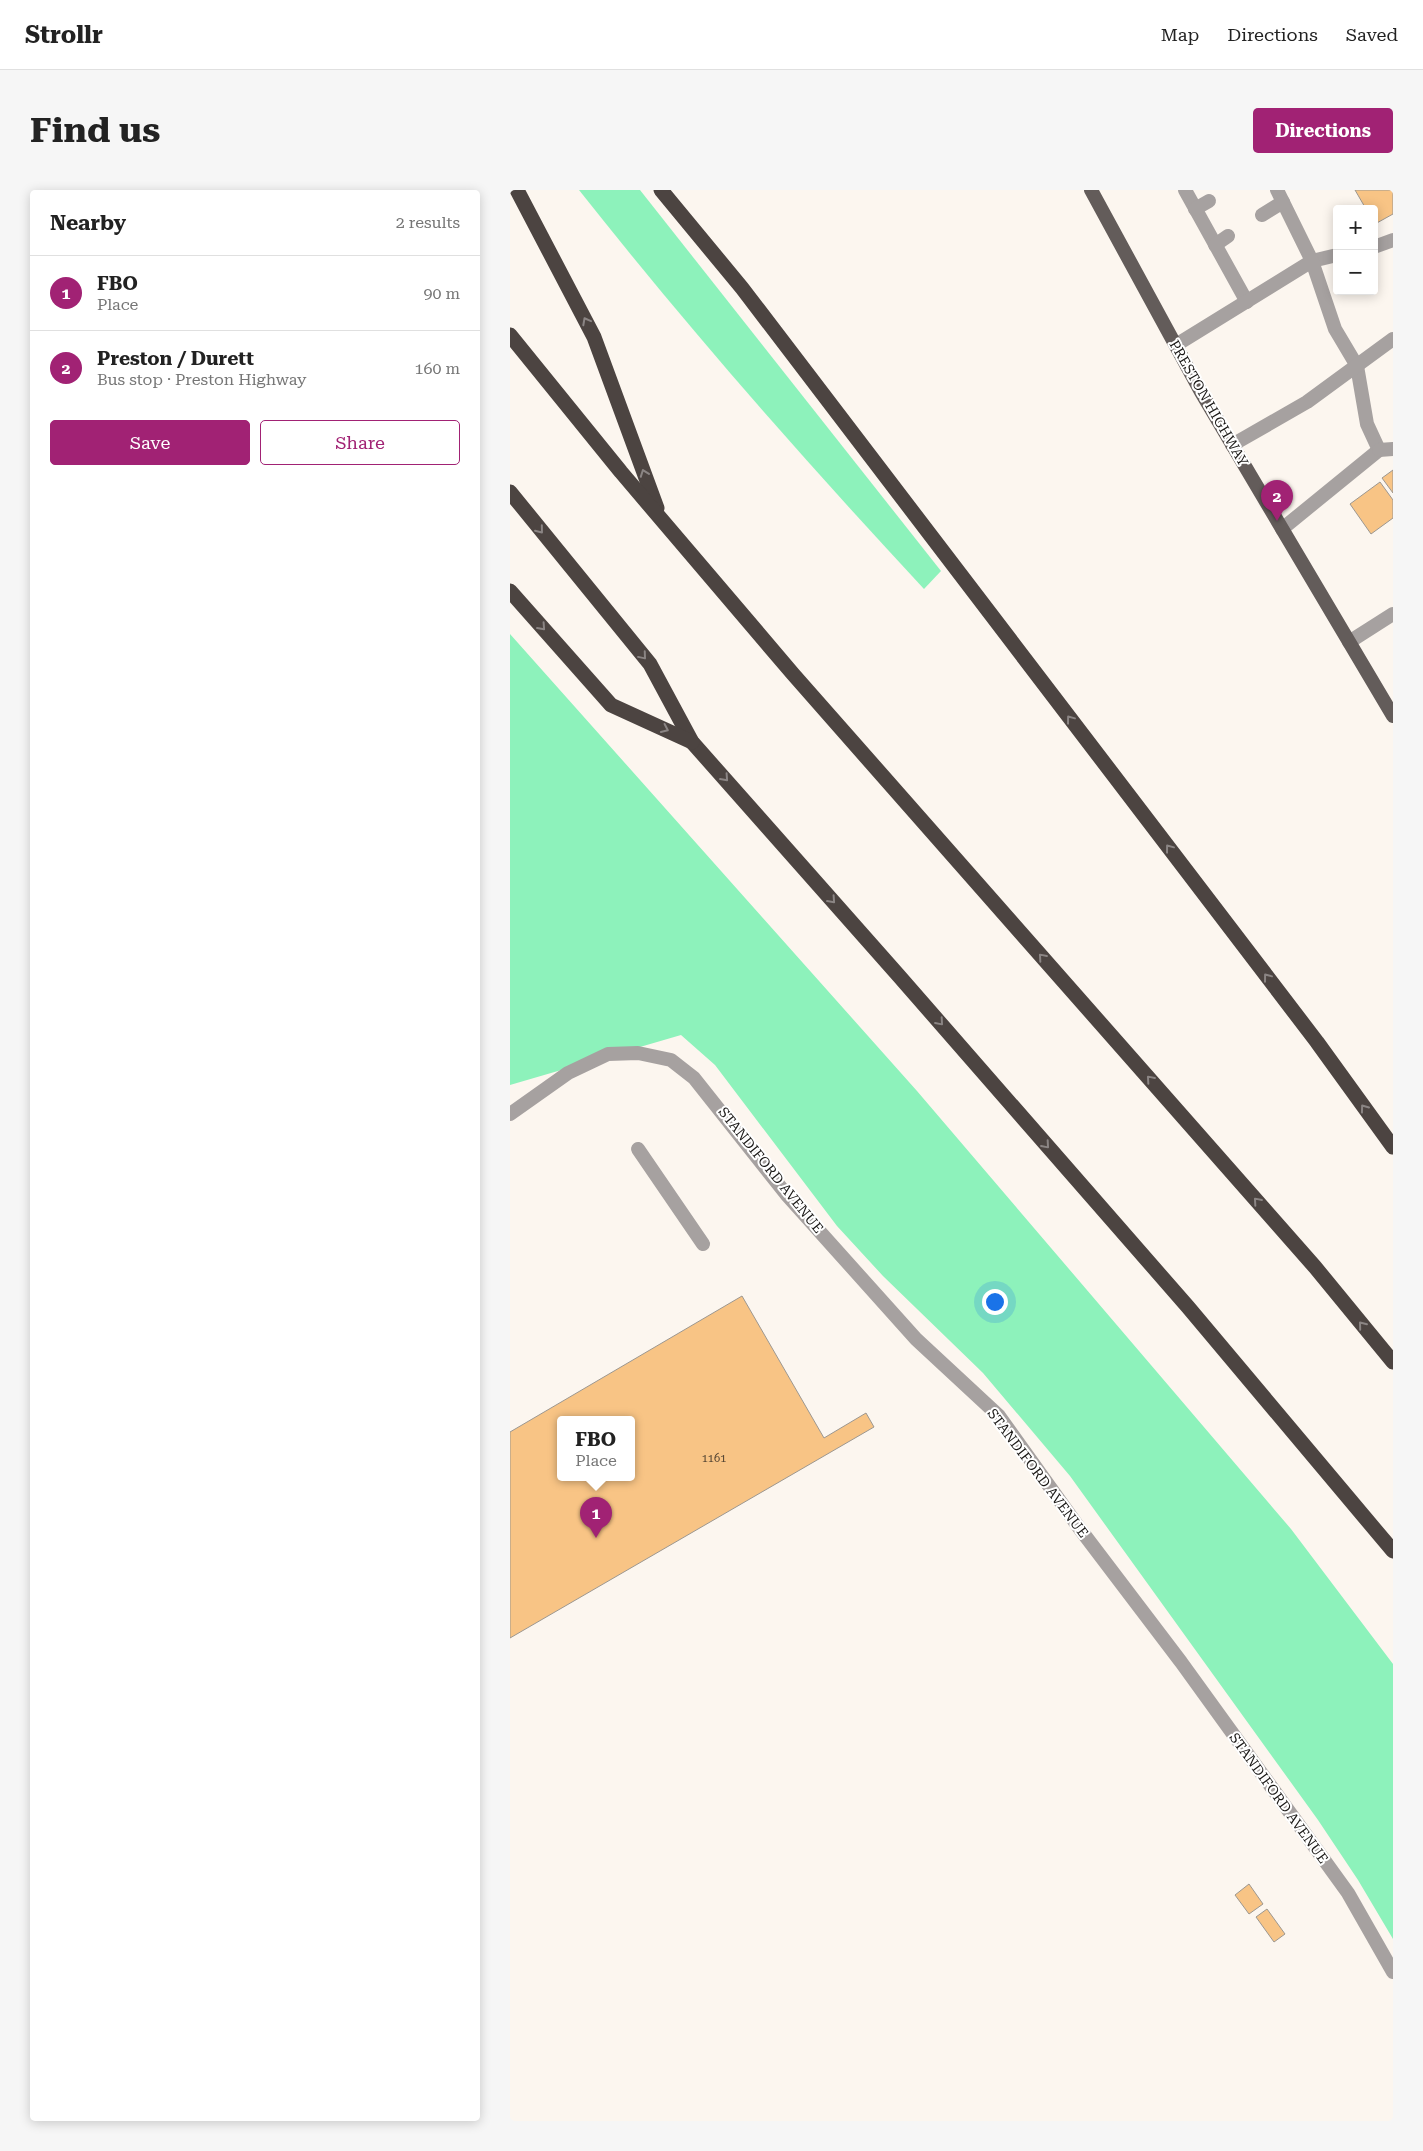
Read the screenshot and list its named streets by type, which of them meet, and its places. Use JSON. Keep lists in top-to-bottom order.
{
  "streets": {
    "main road": ["PRESTON HIGHWAY"],
    "street": ["STANDIFORD AVENUE"]
  },
  "house_numbers": ["1161"],
  "page": {
    "header": "Strollr",
    "nav": ["Map", "Directions", "Saved"],
    "buttons": [
      "Directions",
      ["Save", "Share"]
    ],
    "title": "Find us",
    "heading": ["Nearby", "2 results"],
    "map_buttons": ["+", "−"],
    "list": [
      {
        "mark": "1",
        "name": "FBO",
        "note": "Place",
        "value": "90 m"
      },
      {
        "mark": "2",
        "name": "Preston / Durett",
        "note": "Bus stop · Preston Highway",
        "value": "160 m"
      }
    ],
    "pins": ["2", "1"],
    "popup": ["FBO", "Place"]
  }
}
